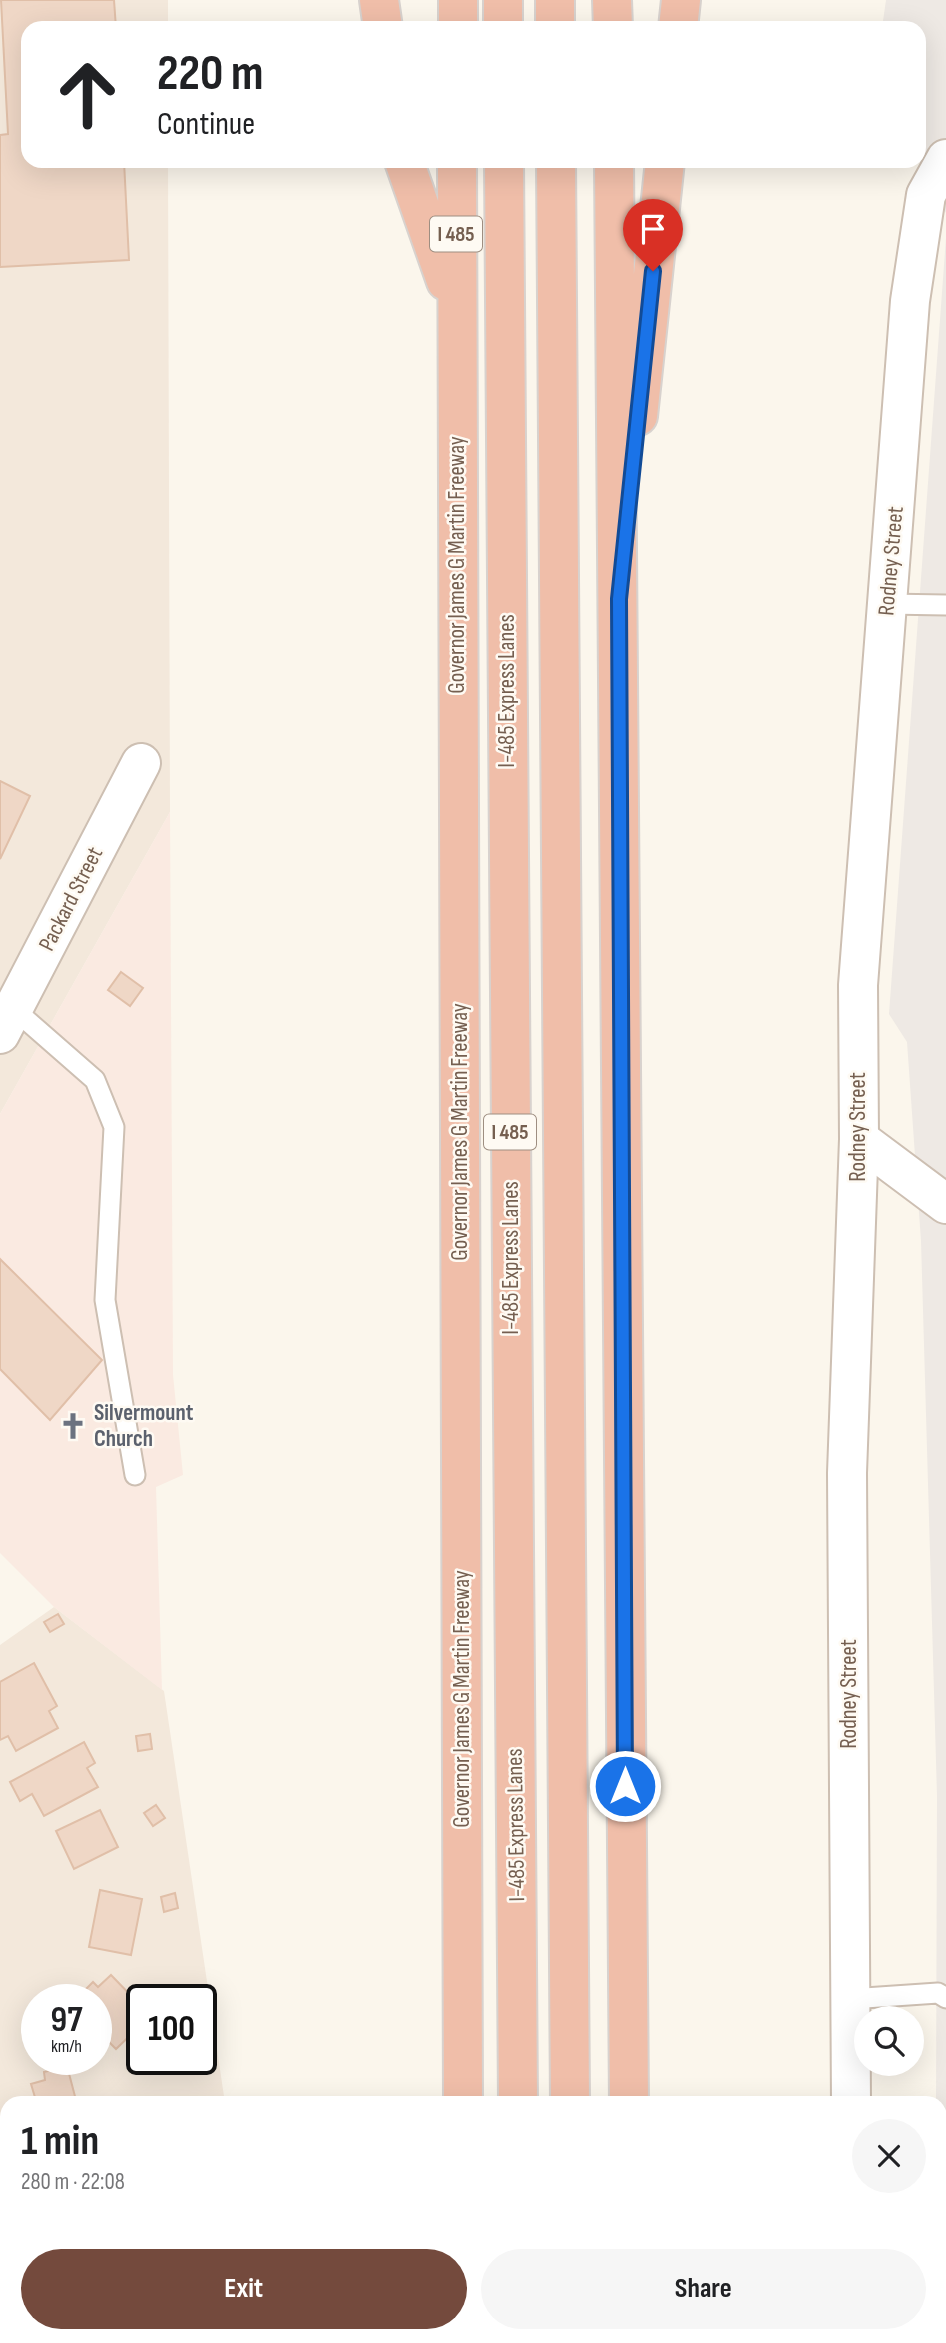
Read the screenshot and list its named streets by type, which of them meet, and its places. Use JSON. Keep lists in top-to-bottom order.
{
  "streets": {
    "highway": ["I 485", "Governor James G Martin Freeway", "I-485 Express Lanes"],
    "street": ["Rodney Street", "Packard Street"]
  },
  "places": {
    "church": ["Silvermount Church"]
  },
  "page": {
    "turn": ["220 m", "Continue"],
    "speed": "97 km/h",
    "limit": "100",
    "heading": ["1 min", "280 m · 22:08"],
    "buttons": ["Exit", "Share"]
  }
}
